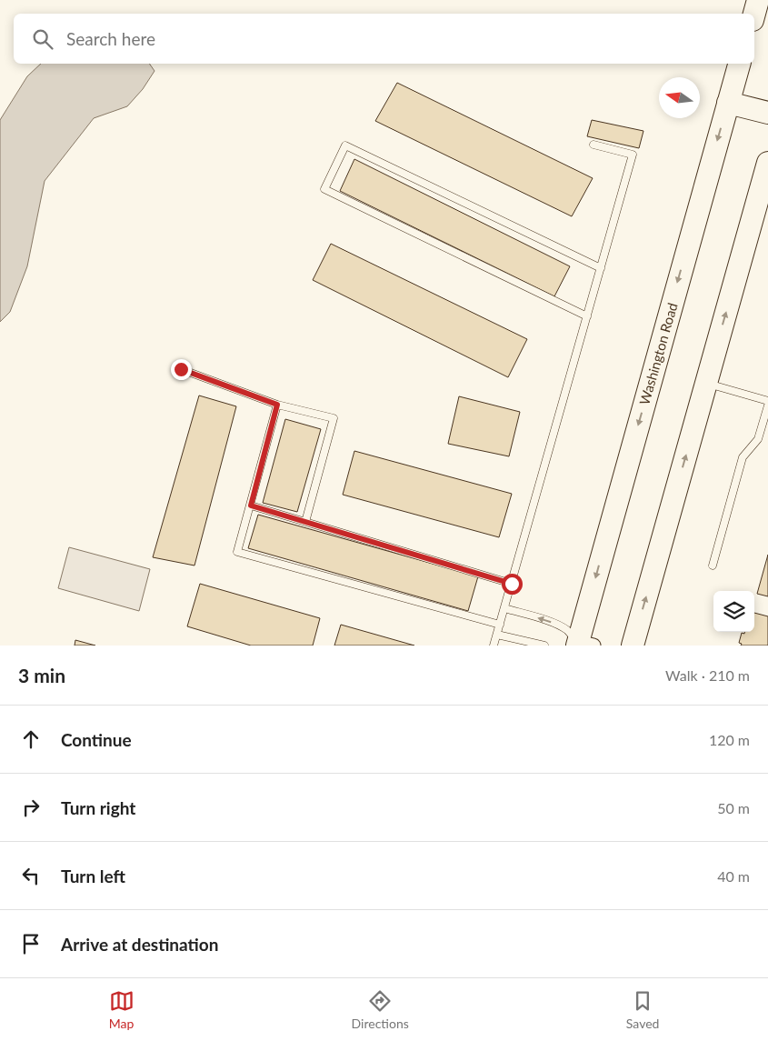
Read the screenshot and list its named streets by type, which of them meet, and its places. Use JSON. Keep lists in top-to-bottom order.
{
  "streets": {
    "main road": ["Washington Road"]
  },
  "north": "left",
  "page": {
    "search": "Search here",
    "heading": ["3 min", "Walk · 210 m"],
    "list": [
      ["Continue", "120 m"],
      ["Turn right", "50 m"],
      ["Turn left", "40 m"],
      "Arrive at destination"
    ],
    "nav": ["Map", "Directions", "Saved"]
  }
}
